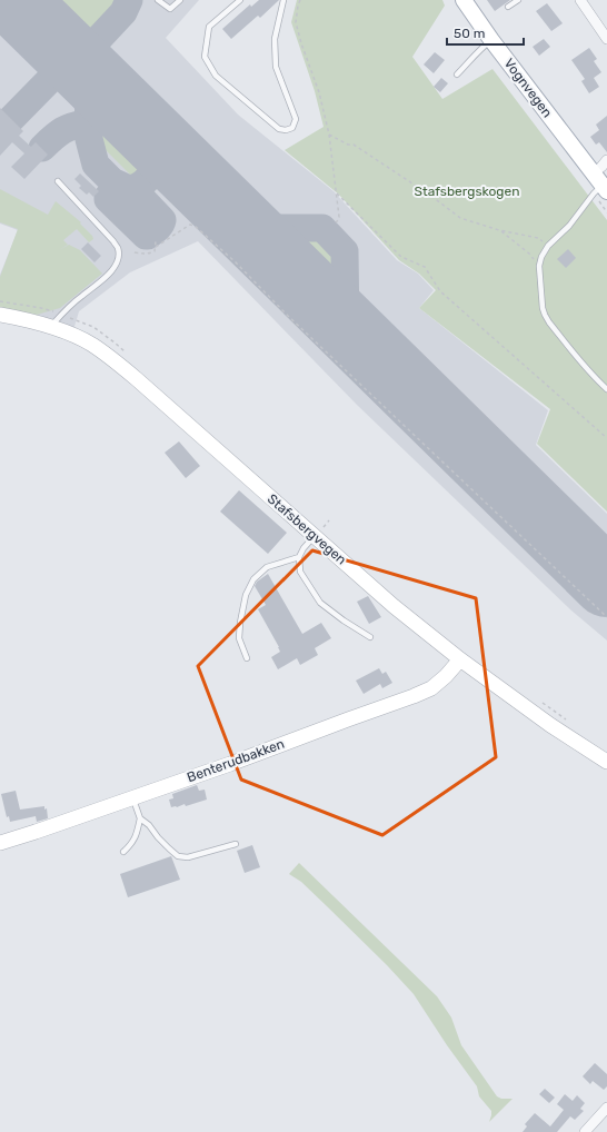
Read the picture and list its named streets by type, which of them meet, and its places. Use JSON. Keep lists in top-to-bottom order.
{
  "streets": {
    "main road": ["Vognvegen", "Stafsbergvegen", "Benterudbakken"]
  },
  "crossings": [
    ["Stafsbergvegen", "Benterudbakken"]
  ],
  "parks": ["Stafsbergskogen"],
  "scale_bar": "50 m"
}
